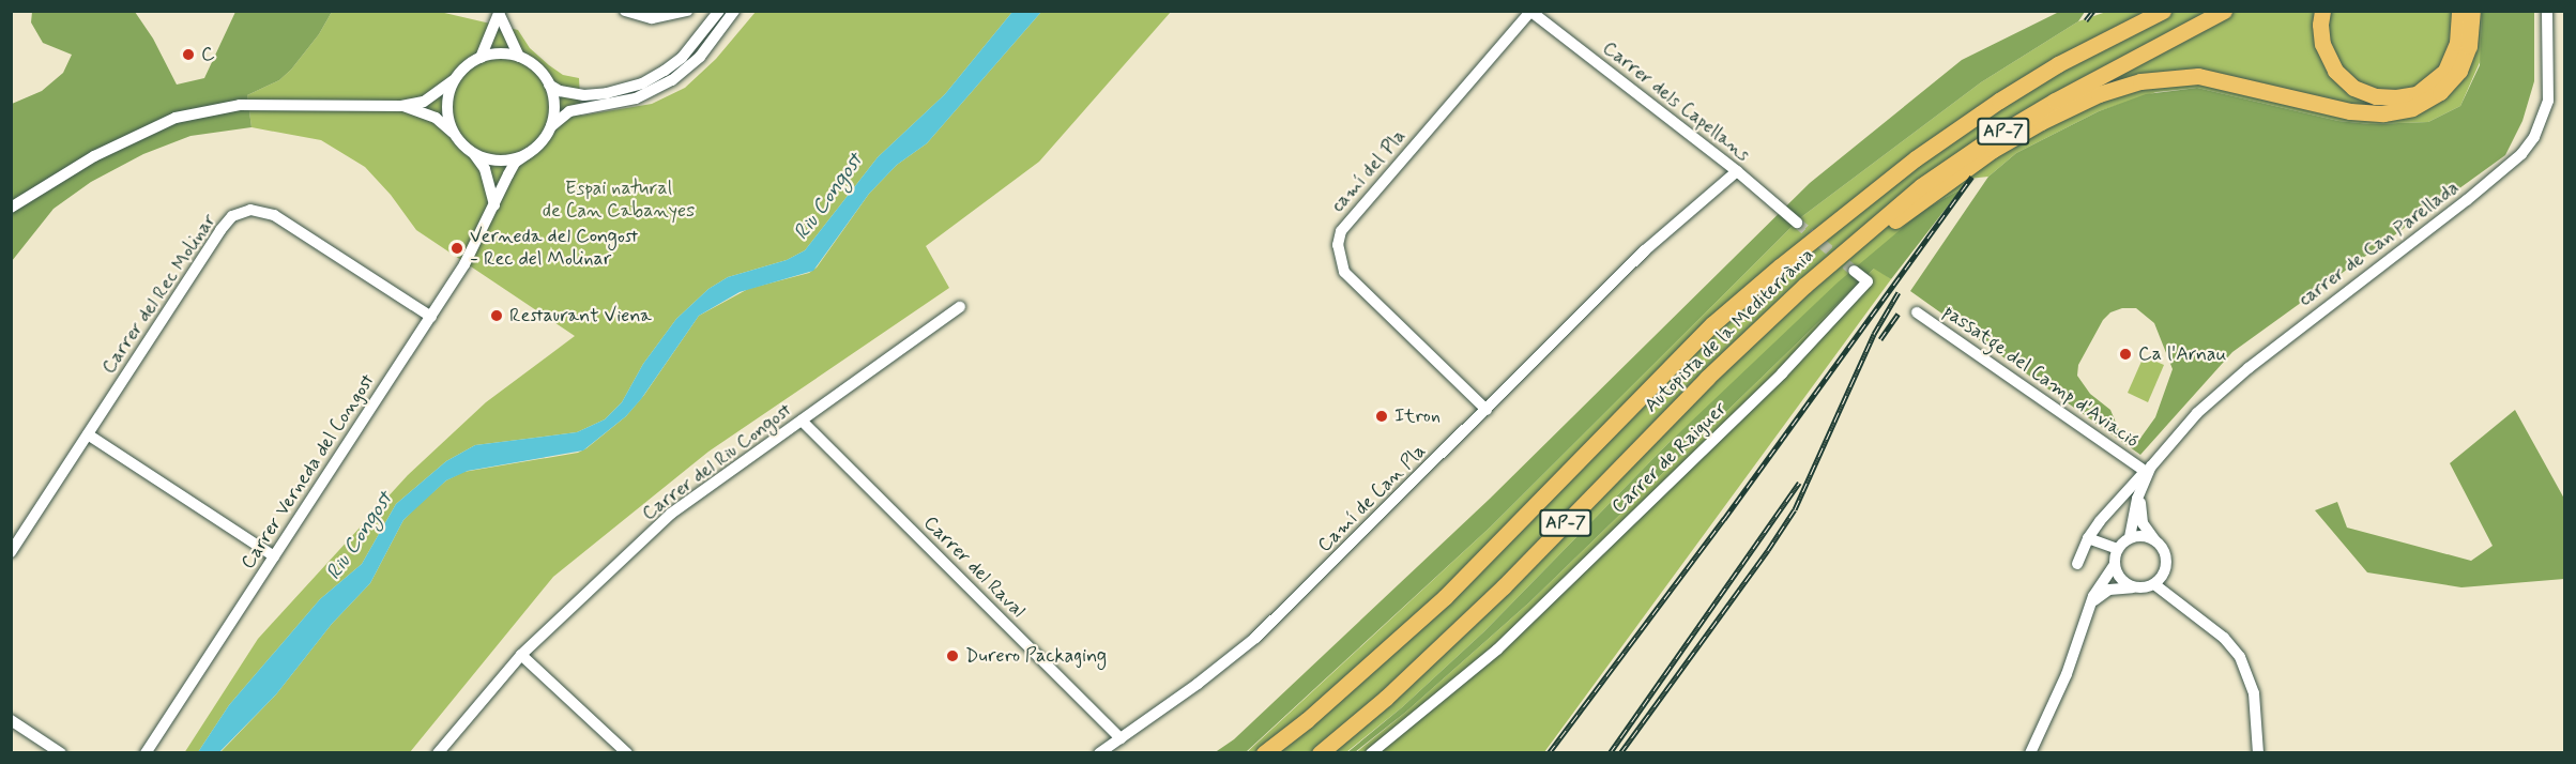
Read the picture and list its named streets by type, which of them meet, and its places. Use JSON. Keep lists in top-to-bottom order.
{
  "streets": {
    "highway": ["AP-7", "Autopista de la Mediterrània"],
    "street": [
      "Carrer dels Capellans",
      "camí del Pla",
      "carrer de Can Parellada",
      "Carrer del Rec Molinar",
      "passatge del Camp d'Aviació",
      "Carrer de Raiguer",
      "Carrer del Riu Congost",
      "Carrer Verneda del Congost",
      "Camí de Can Pla",
      "Carrer del Raval"
    ]
  },
  "crossings": [
    ["Carrer dels Capellans", "camí del Pla"],
    ["Carrer dels Capellans", "Camí de Can Pla"],
    ["camí del Pla", "Camí de Can Pla"],
    ["carrer de Can Parellada", "passatge del Camp d'Aviació"],
    ["Carrer del Rec Molinar", "Carrer Verneda del Congost"],
    ["Carrer del Riu Congost", "Carrer del Raval"],
    ["Camí de Can Pla", "Carrer del Raval"]
  ],
  "water": ["Riu Congost"],
  "parks": ["Espai natural de Can Cabanyes"],
  "places": [
    "C",
    "Verneda del Congost - Rec del Molinar",
    "Restaurant Viena",
    "Ca l'Arnau",
    "Itron",
    "Durero Packaging"
  ]
}
